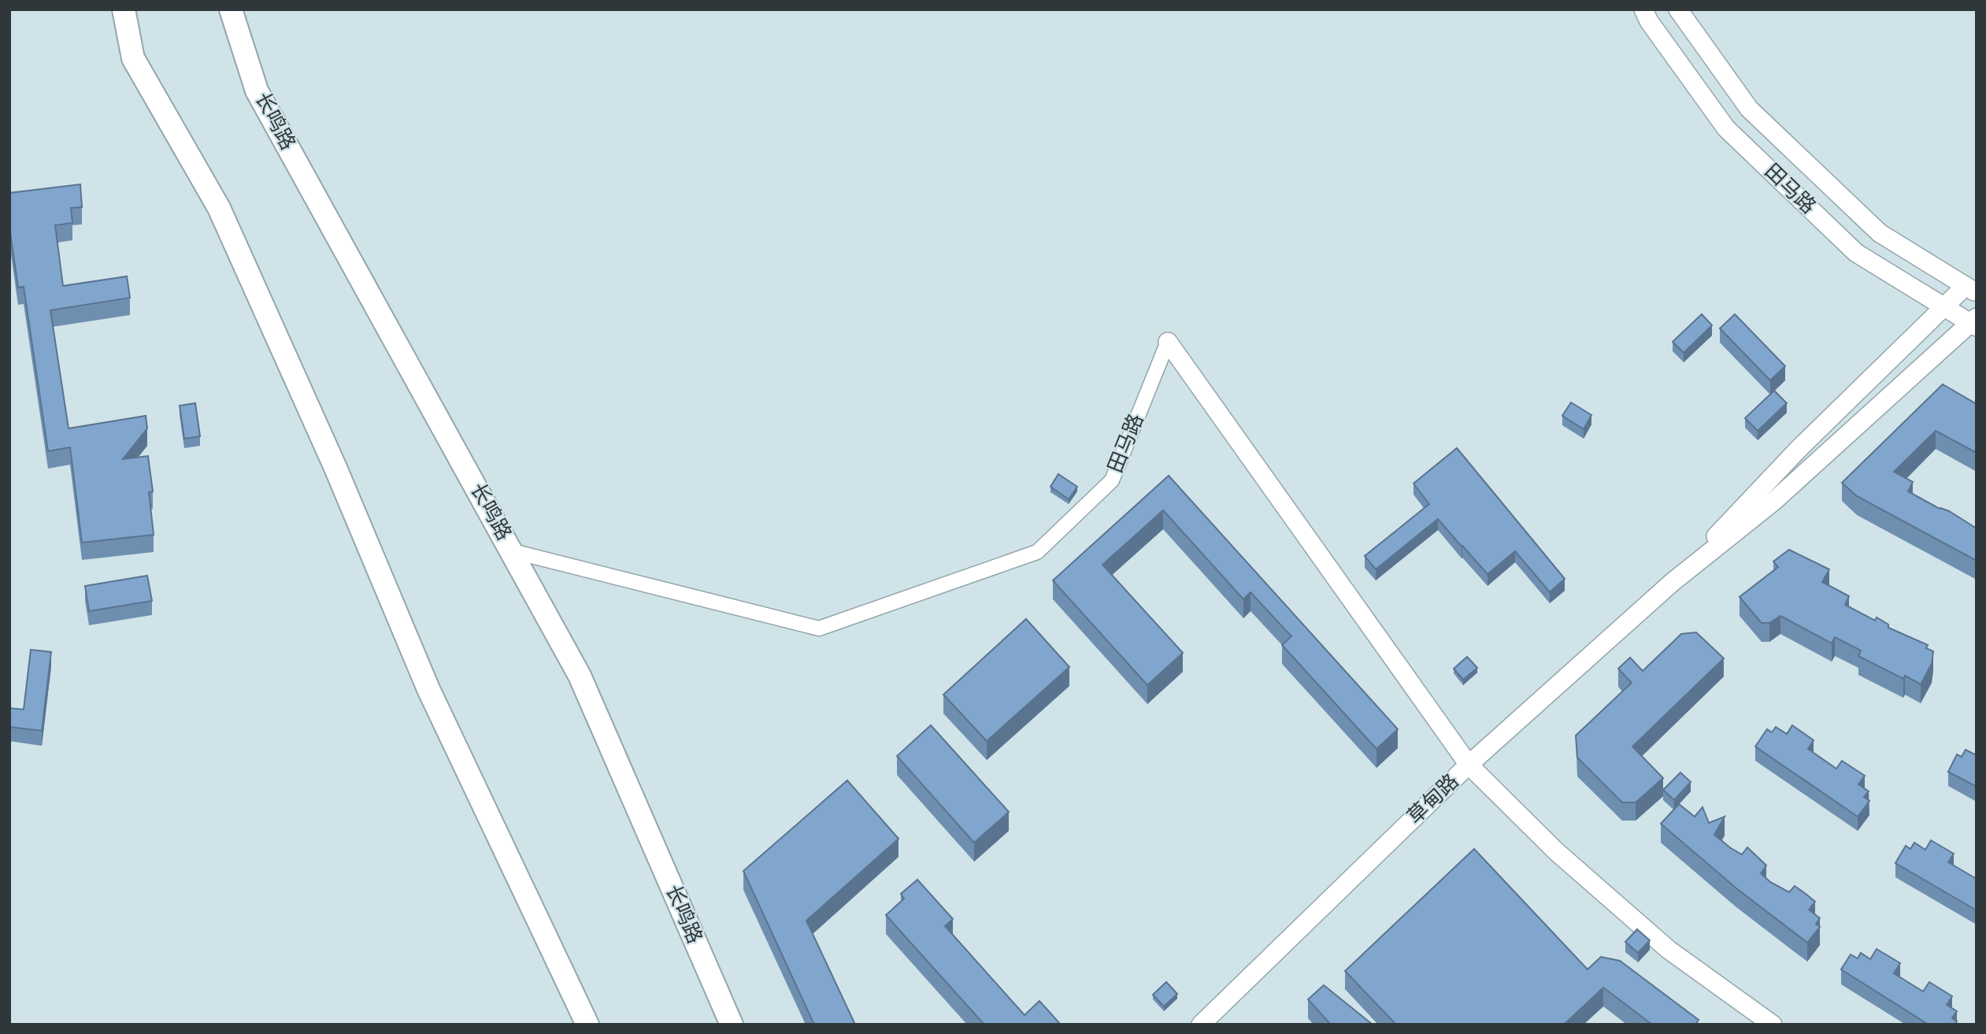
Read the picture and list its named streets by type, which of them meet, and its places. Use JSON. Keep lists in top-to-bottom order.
{
  "streets": {
    "main road": ["长鸣路"],
    "street": ["田马路", "草甸路"]
  },
  "crossings": [
    ["长鸣路", "田马路"]
  ]
}
